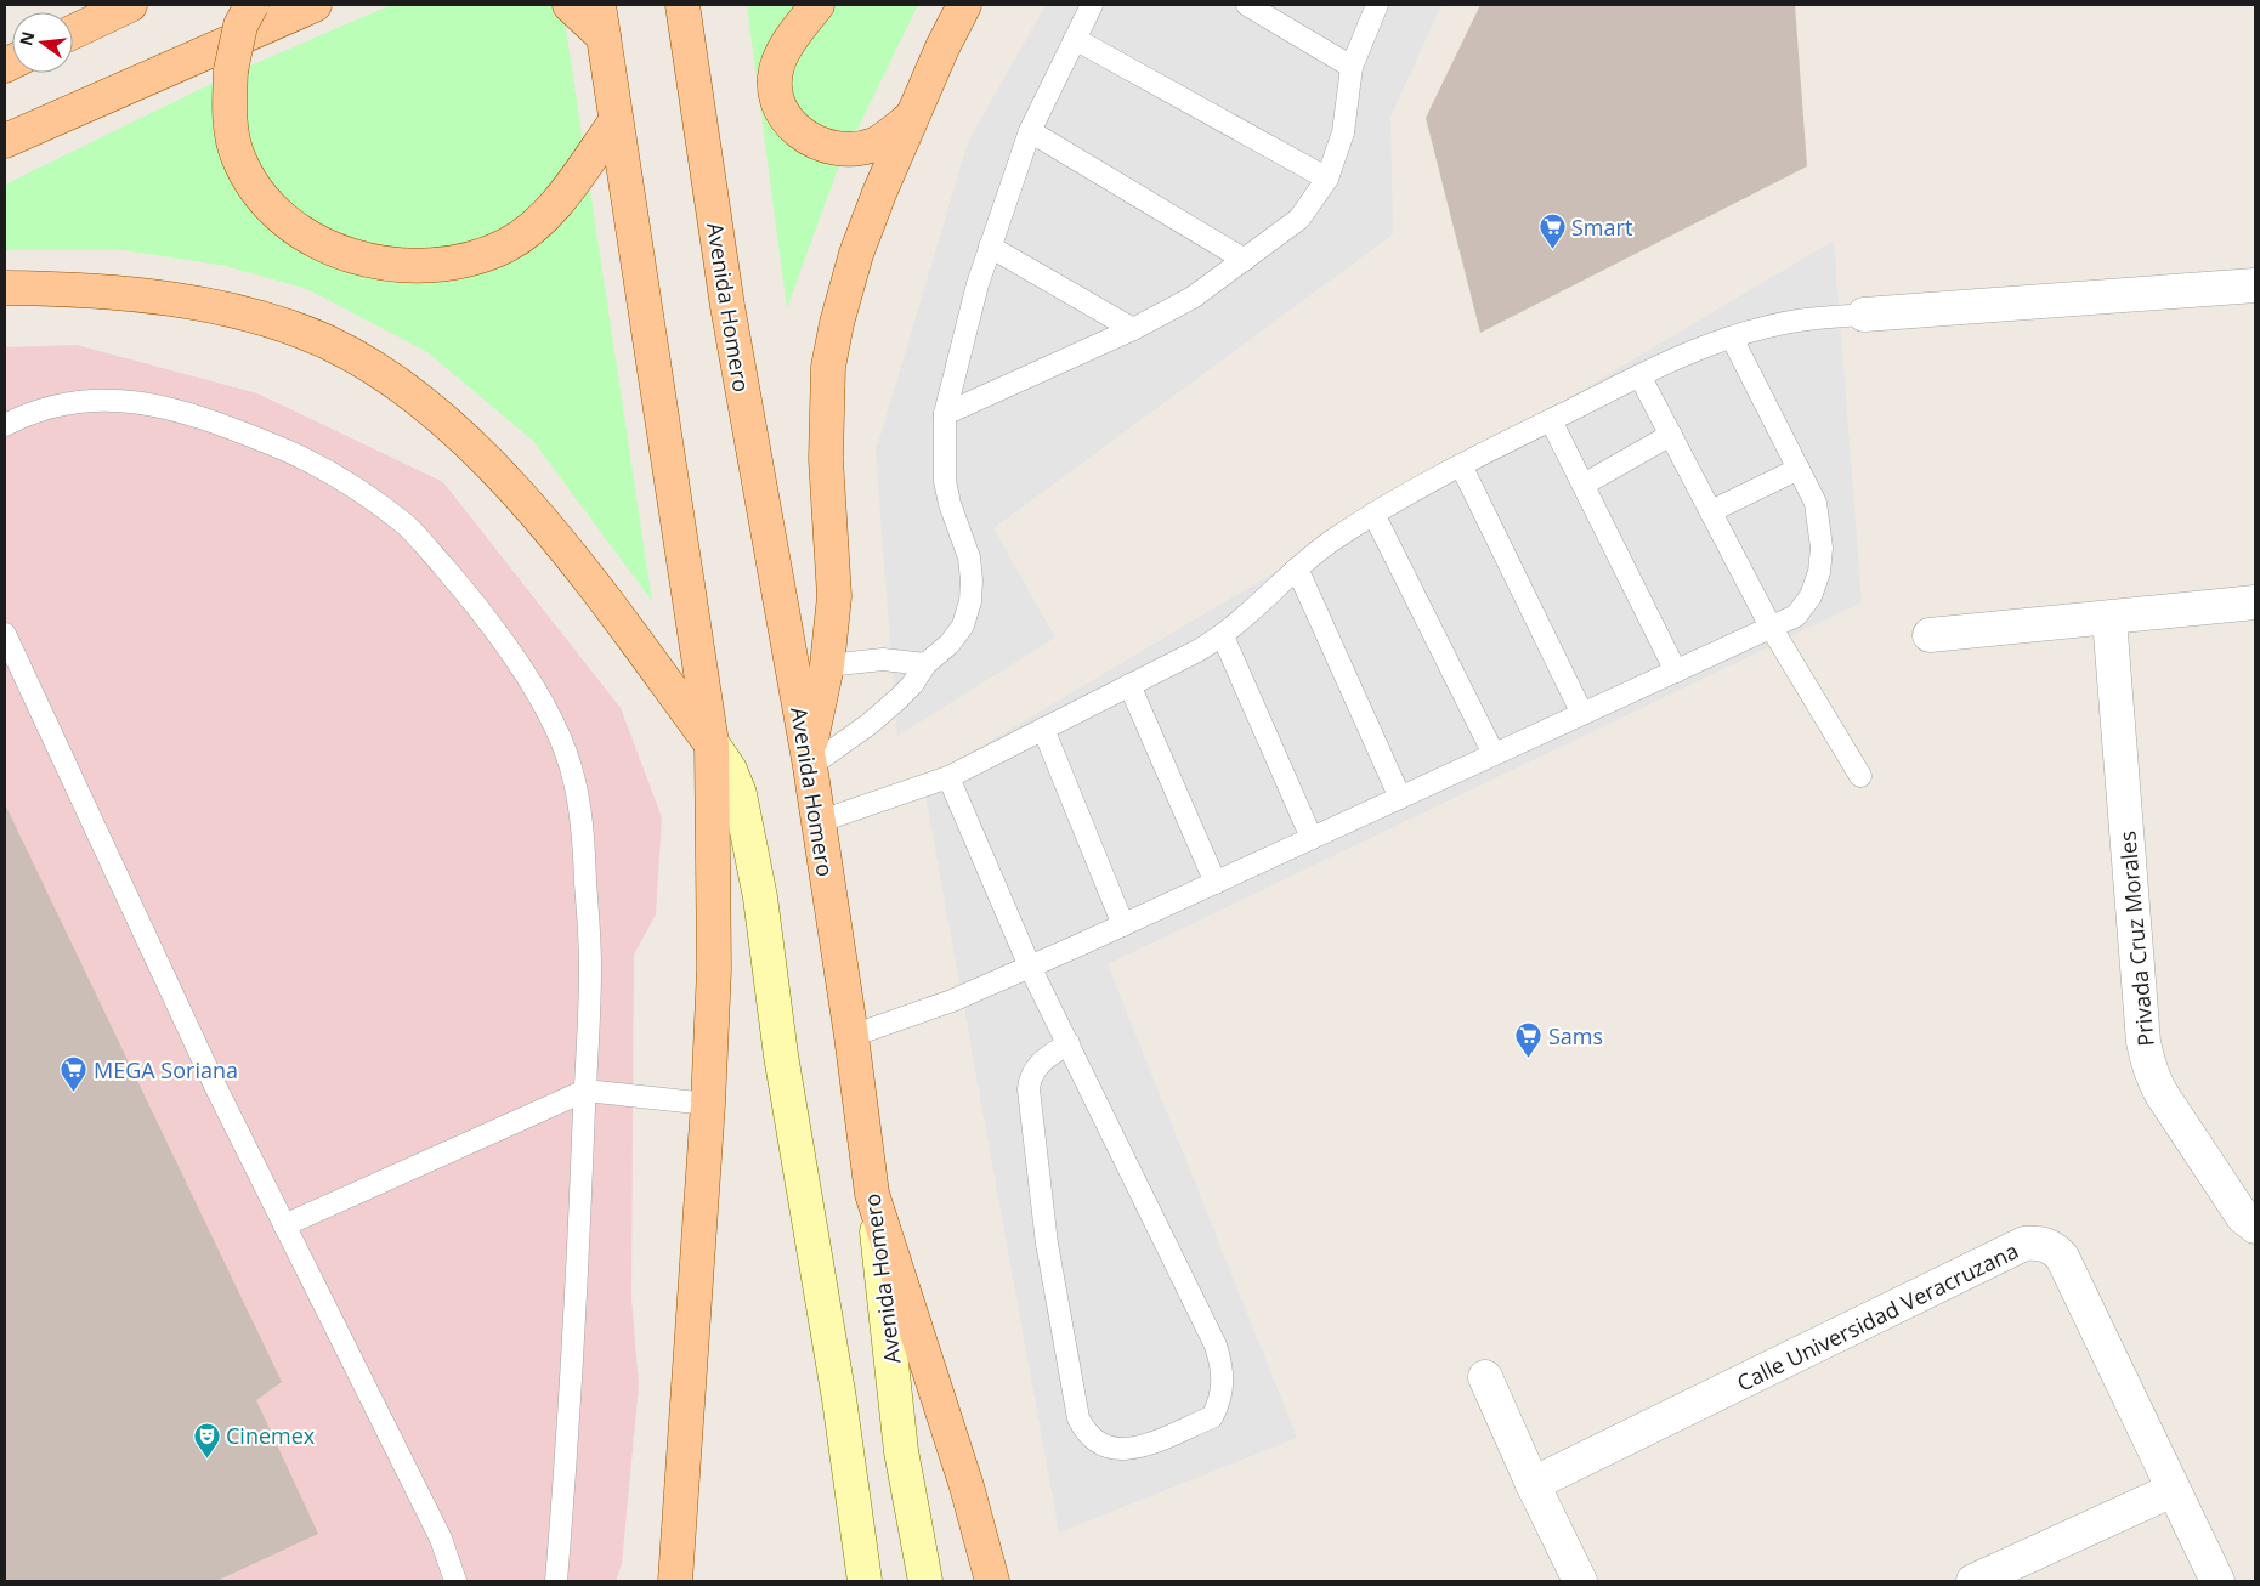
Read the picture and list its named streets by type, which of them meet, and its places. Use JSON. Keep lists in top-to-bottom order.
{
  "streets": {
    "main road": ["Avenida Homero"],
    "street": ["Privada Cruz Morales", "Calle Universidad Veracruzana"]
  },
  "places": {
    "supermarket": ["Smart", "Sams", "MEGA Soriana"],
    "theatre": ["Cinemex"]
  },
  "north": "left"
}
